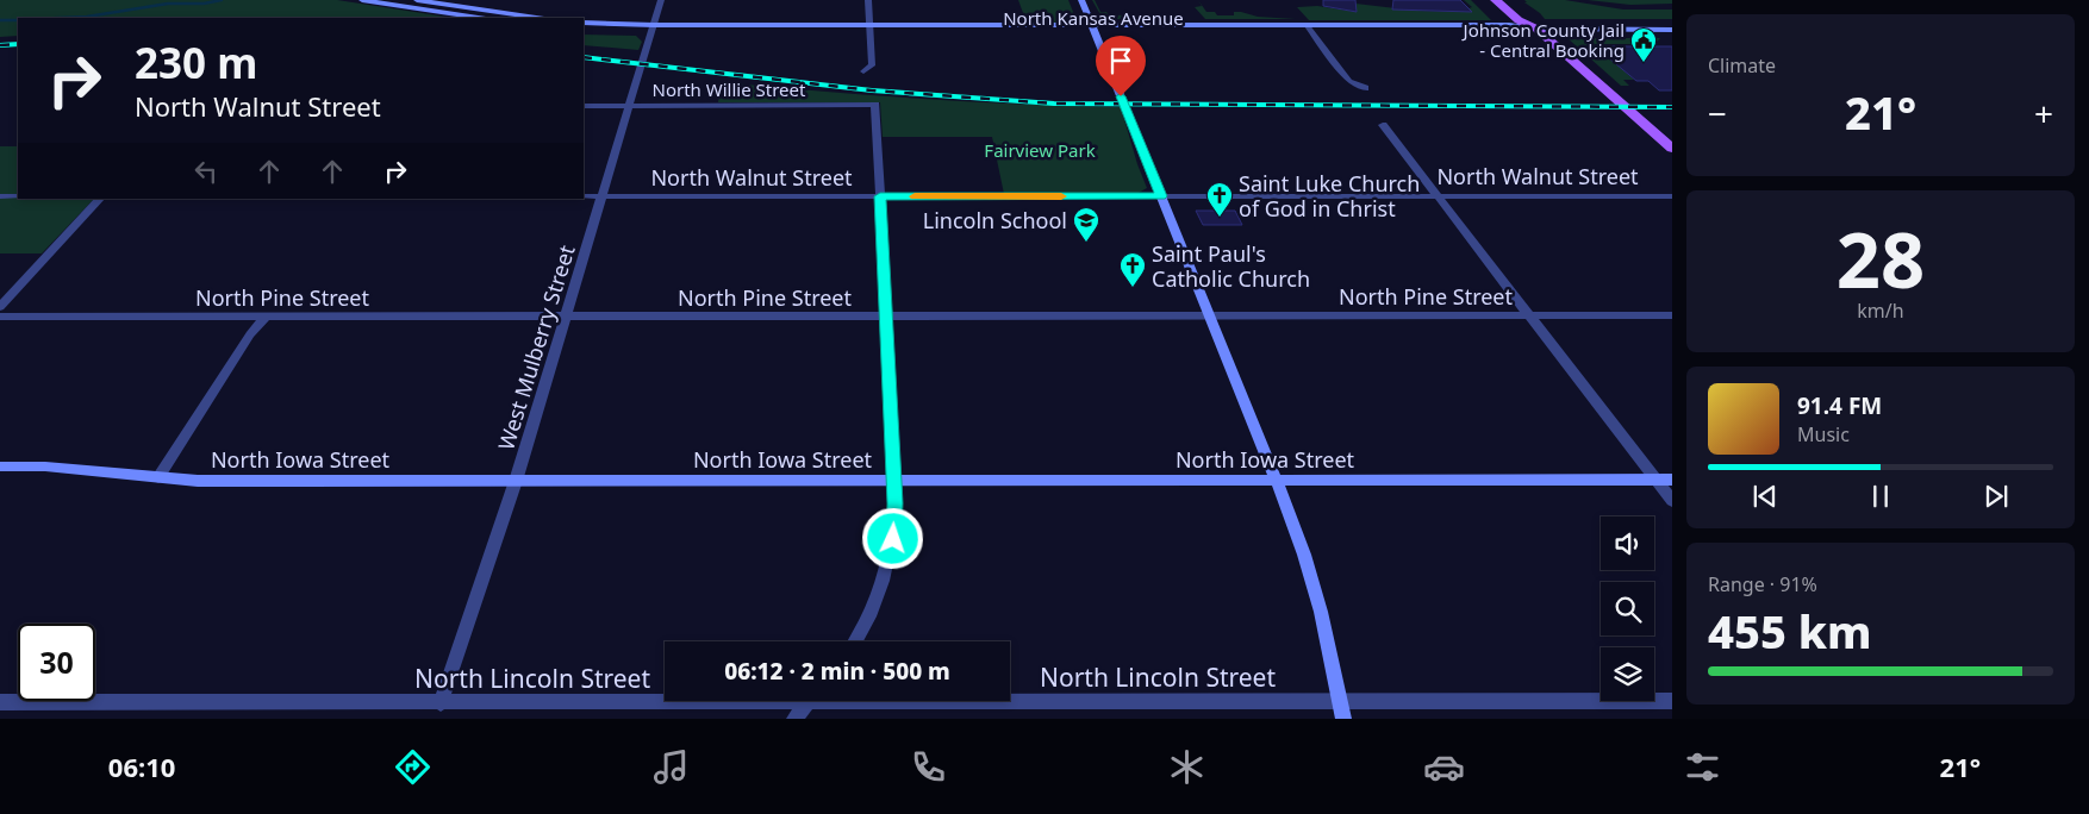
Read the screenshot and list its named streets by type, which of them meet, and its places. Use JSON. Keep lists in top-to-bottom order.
{
  "streets": {
    "main road": ["North Kansas Avenue", "North Iowa Street"],
    "street": [
      "North Willie Street",
      "North Walnut Street",
      "North Pine Street",
      "West Mulberry Street",
      "North Lincoln Street"
    ]
  },
  "crossings": [
    ["North Kansas Avenue", "West Mulberry Street"],
    ["North Willie Street", "North Walnut Street"],
    ["North Willie Street", "West Mulberry Street"],
    ["North Walnut Street", "West Mulberry Street"],
    ["North Pine Street", "West Mulberry Street"],
    ["West Mulberry Street", "North Iowa Street"],
    ["West Mulberry Street", "North Lincoln Street"]
  ],
  "parks": ["Fairview Park"],
  "places": {
    "public building": ["Johnson County Jail - Central Booking"],
    "church": ["Saint Luke Church of God in Christ", "Saint Paul's Catholic Church"],
    "school or university": ["Lincoln School"]
  },
  "page": {
    "tile": [
      "Climate",
      ["28", "km/h"],
      ["Range · 91%", "455 km"]
    ],
    "turn": ["230 m", "North Walnut Street"],
    "heat": ["−", "21°", "+"],
    "song": ["91.4 FM", "Music"],
    "limit": "30",
    "trip": "06:12 · 2 min · 500 m",
    "tabs": ["06:10", "21°"]
  }
}
